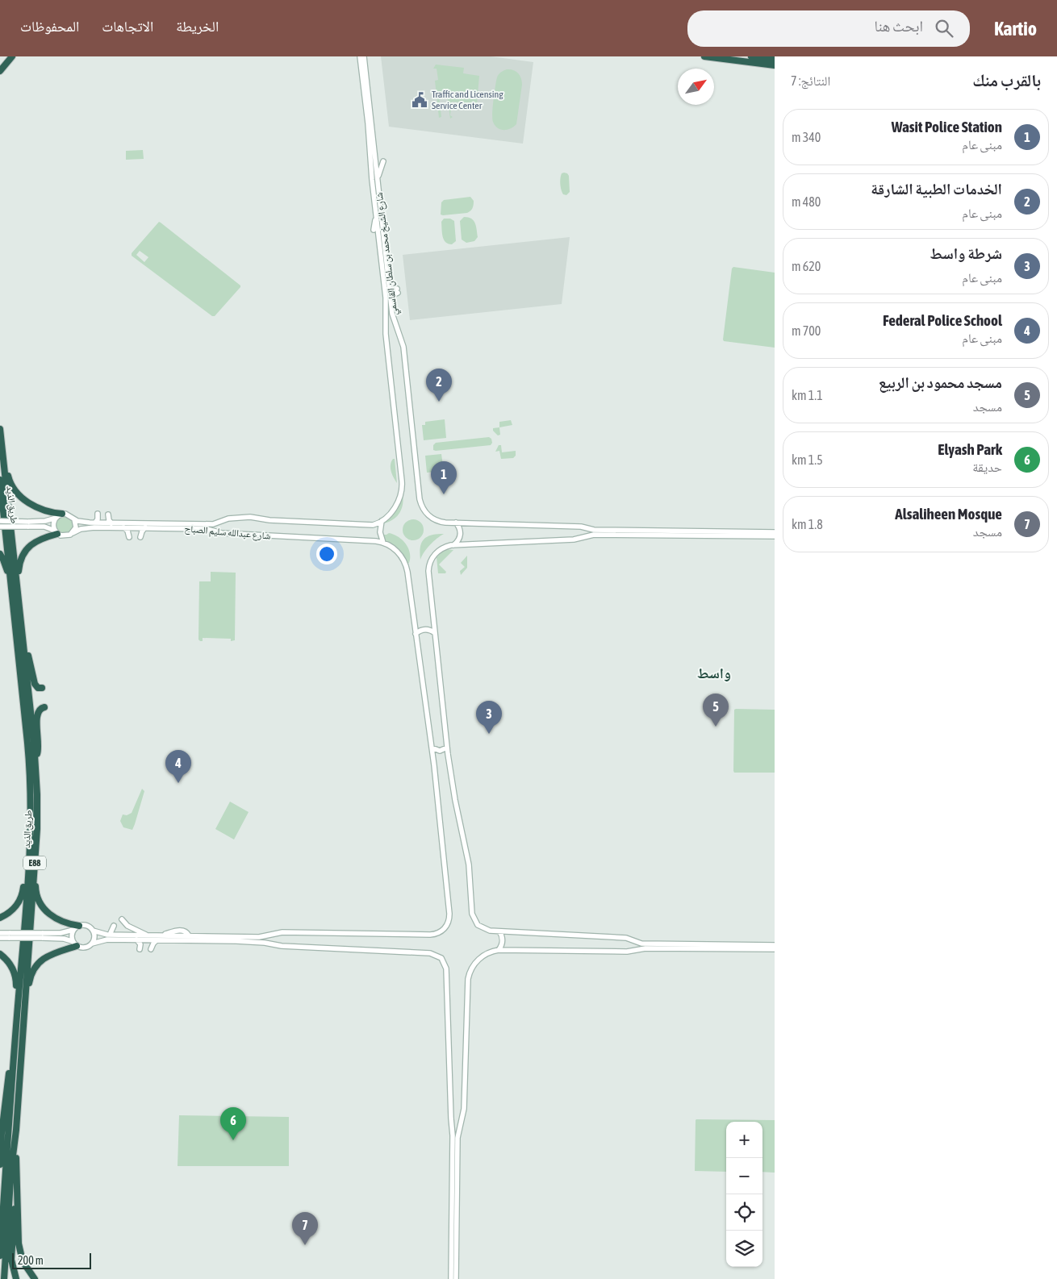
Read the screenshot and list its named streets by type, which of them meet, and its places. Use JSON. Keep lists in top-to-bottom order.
{
  "streets": {
    "highway": ["طريق الذيد", "E88"],
    "main road": ["شارع الشيخ محمد بن سلطان القاسمي", "شارع عبدالله سليم الصباح"]
  },
  "crossings": [
    ["شارع الشيخ محمد بن سلطان القاسمي", "شارع عبدالله سليم الصباح"]
  ],
  "districts": ["واسط"],
  "places": {
    "public building": ["Traffic and Licensing Service Center"]
  },
  "scale_bar": "200 m",
  "north": "top right",
  "page": {
    "header": "Kartio",
    "search": "ابحث هنا",
    "nav": ["الخريطة", "الاتجاهات", "المحفوظات"],
    "heading": ["بالقرب منك", "النتائج: 7"],
    "list": [
      {
        "mark": "1",
        "name": "Wasit Police Station",
        "note": "مبنى عام",
        "value": "340 m"
      },
      {
        "mark": "2",
        "name": "الخدمات الطبية الشارقة",
        "note": "مبنى عام",
        "value": "480 m"
      },
      {
        "mark": "3",
        "name": "شرطة واسط",
        "note": "مبنى عام",
        "value": "620 m"
      },
      {
        "mark": "4",
        "name": "Federal Police School",
        "note": "مبنى عام",
        "value": "700 m"
      },
      {
        "mark": "5",
        "name": "مسجد محمود بن الربيع",
        "note": "مسجد",
        "value": "1.1 km"
      },
      {
        "mark": "6",
        "name": "Elyash Park",
        "note": "حديقة",
        "value": "1.5 km"
      },
      {
        "mark": "7",
        "name": "Alsaliheen Mosque",
        "note": "مسجد",
        "value": "1.8 km"
      }
    ],
    "pins": [
      "2",
      "1",
      "5",
      "3",
      "4",
      "6",
      "7"
    ],
    "map_buttons": ["+", "−"],
    "scale": "200 m"
  }
}
